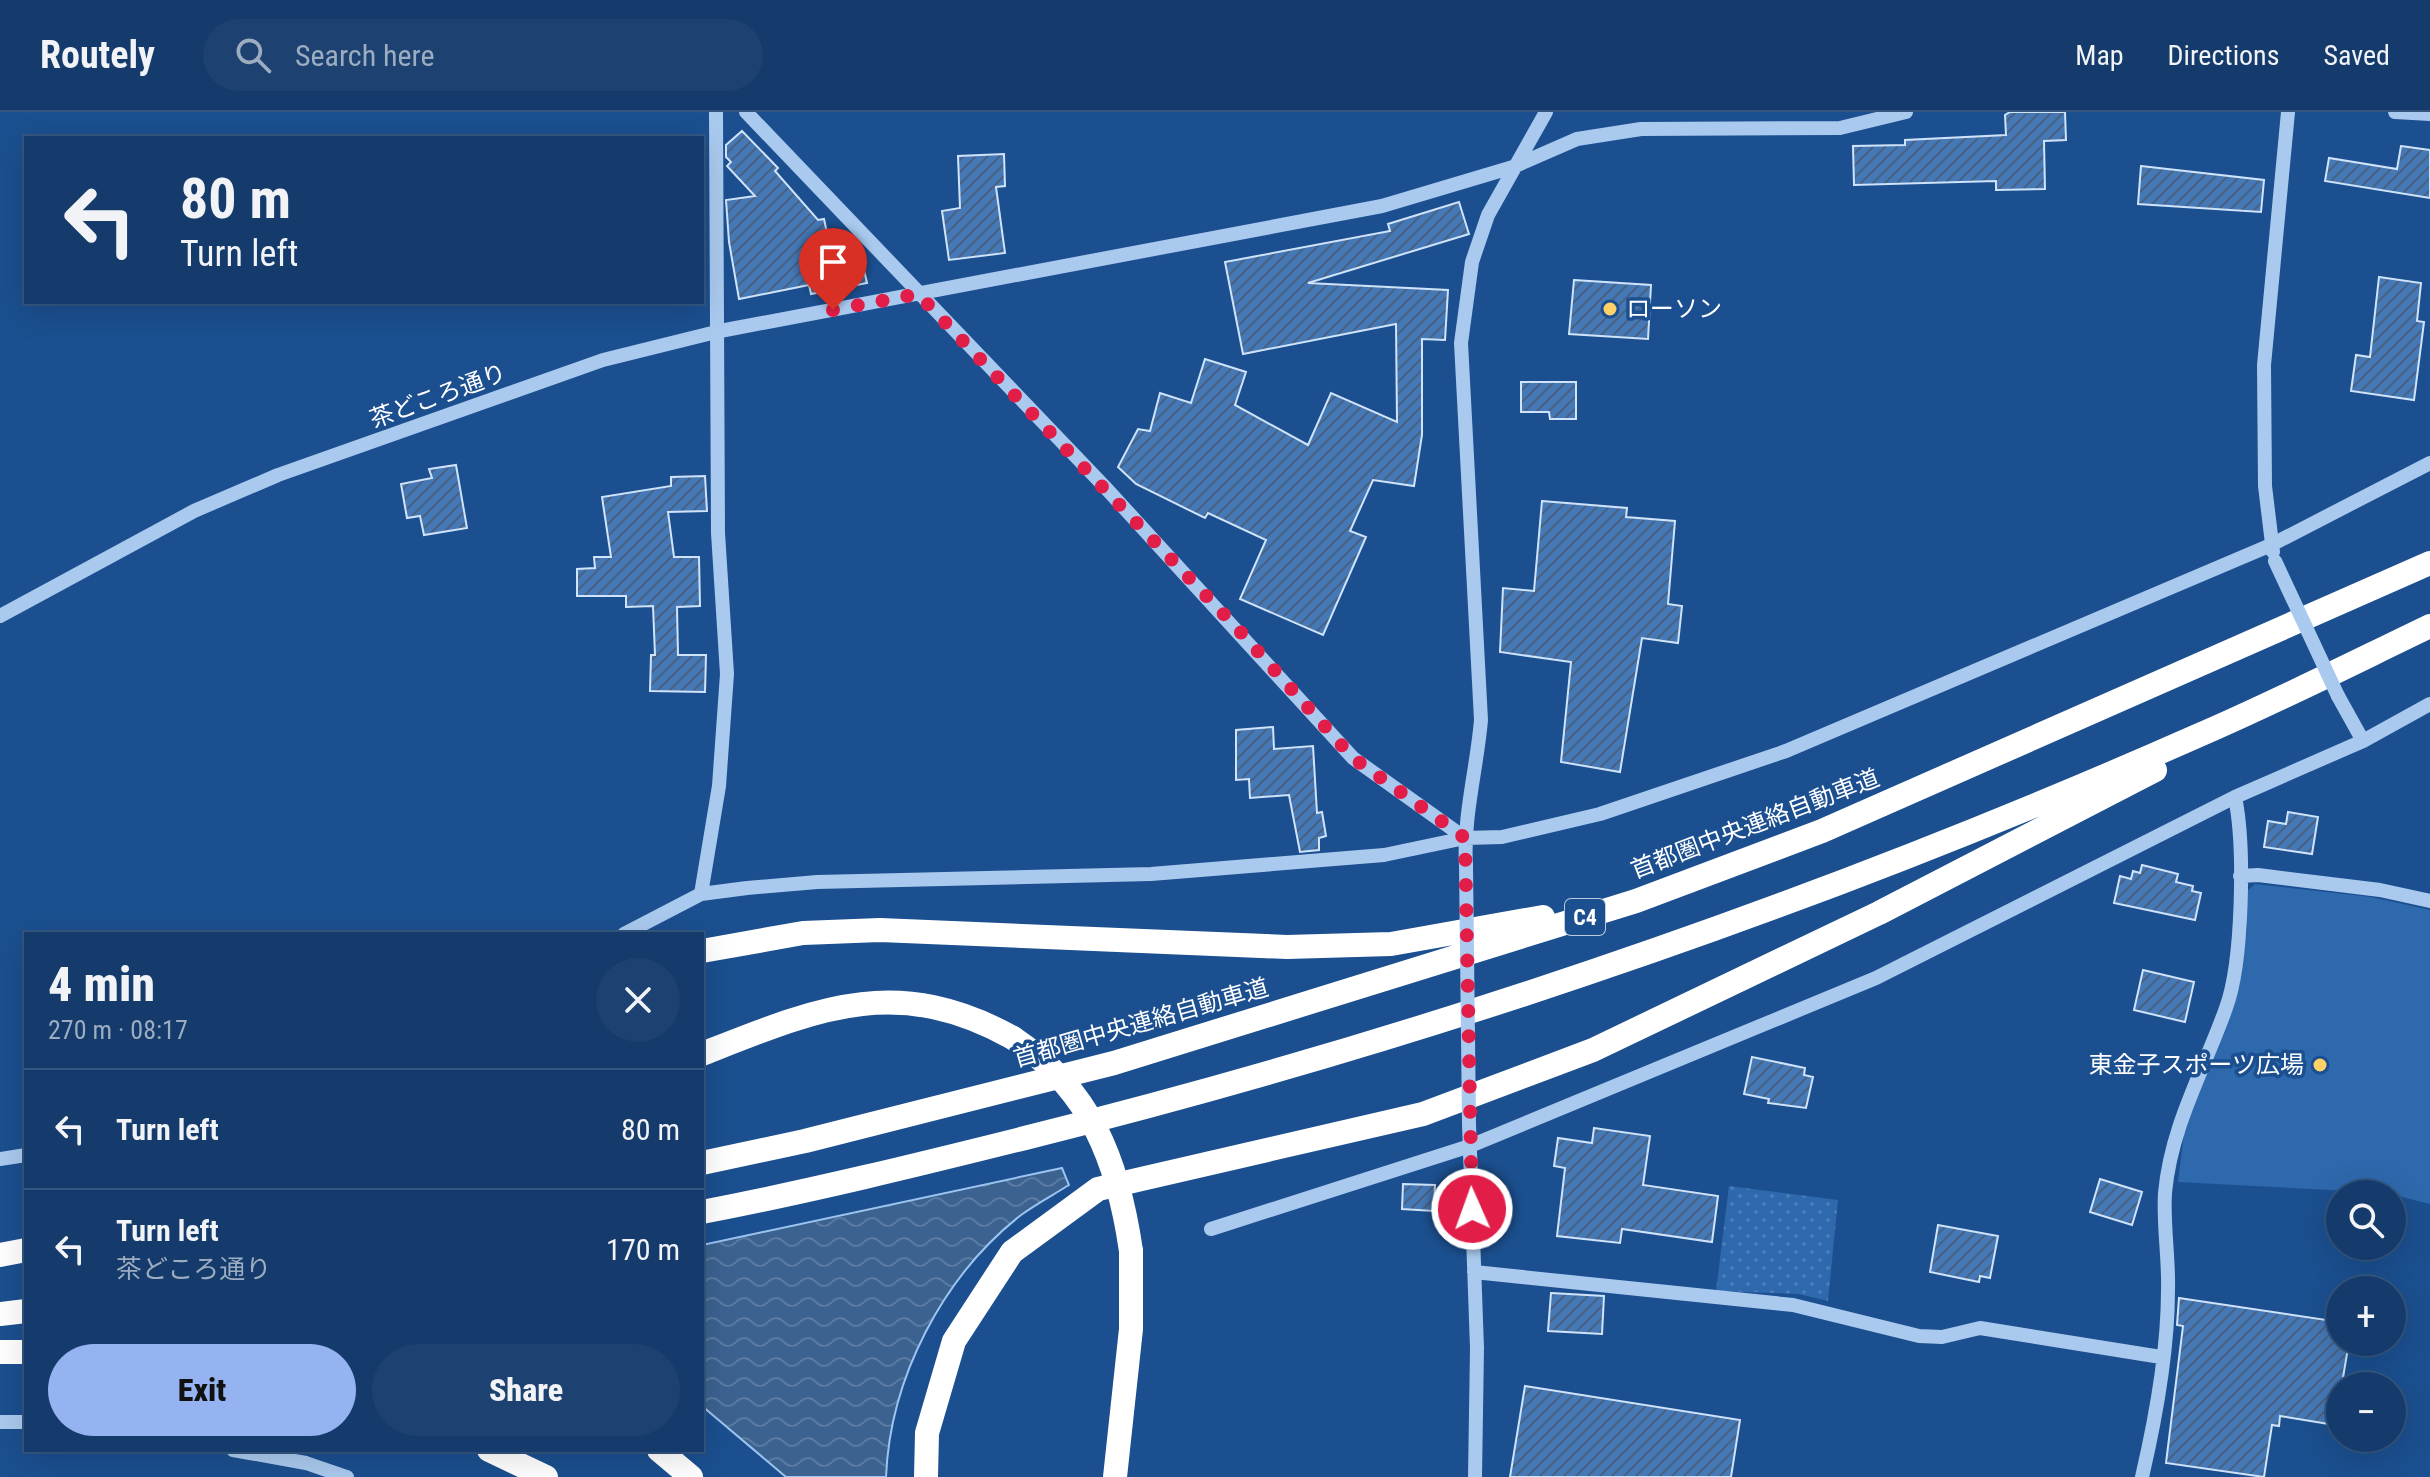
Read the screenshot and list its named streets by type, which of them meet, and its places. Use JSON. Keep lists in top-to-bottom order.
{
  "streets": {
    "highway": ["首都圏中央連絡自動車道", "C4"],
    "street": ["茶どころ通り"]
  },
  "places": ["ローソン", "東金子スポーツ広場"],
  "page": {
    "header": "Routely",
    "search": "Search here",
    "nav": ["Map", "Directions", "Saved"],
    "turn": ["80 m", "Turn left"],
    "heading": ["4 min", "270 m · 08:17"],
    "list": [
      {
        "name": "Turn left",
        "value": "80 m"
      },
      {
        "name": "Turn left",
        "note": "茶どころ通り",
        "value": "170 m"
      }
    ],
    "map_buttons": ["+", "−"],
    "buttons": ["Exit", "Share"]
  }
}
